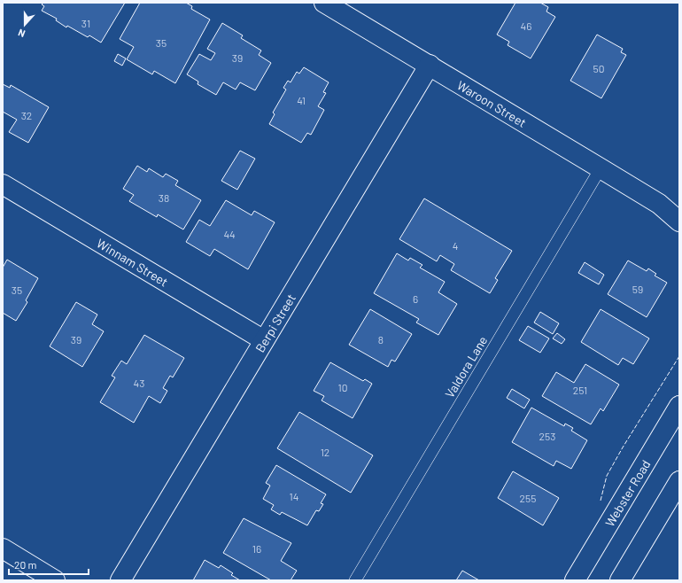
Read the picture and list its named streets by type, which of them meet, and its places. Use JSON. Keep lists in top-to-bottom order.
{
  "streets": {
    "street": [
      "Waroon Street",
      "Winnam Street",
      "Berpi Street",
      "Webster Road"
    ],
    "lane": ["Valdora Lane"]
  },
  "crossings": [
    ["Waroon Street", "Berpi Street"],
    ["Waroon Street", "Valdora Lane"],
    ["Winnam Street", "Berpi Street"]
  ],
  "house_numbers": [
    "31",
    "46",
    "35",
    "39",
    "50",
    "41",
    "32",
    "38",
    "44",
    "4",
    "59",
    "35",
    "6",
    "39",
    "8",
    "43",
    "10",
    "251",
    "253",
    "12",
    "14",
    "255",
    "16"
  ],
  "scale_bar": "20 m",
  "north": "bottom"
}
